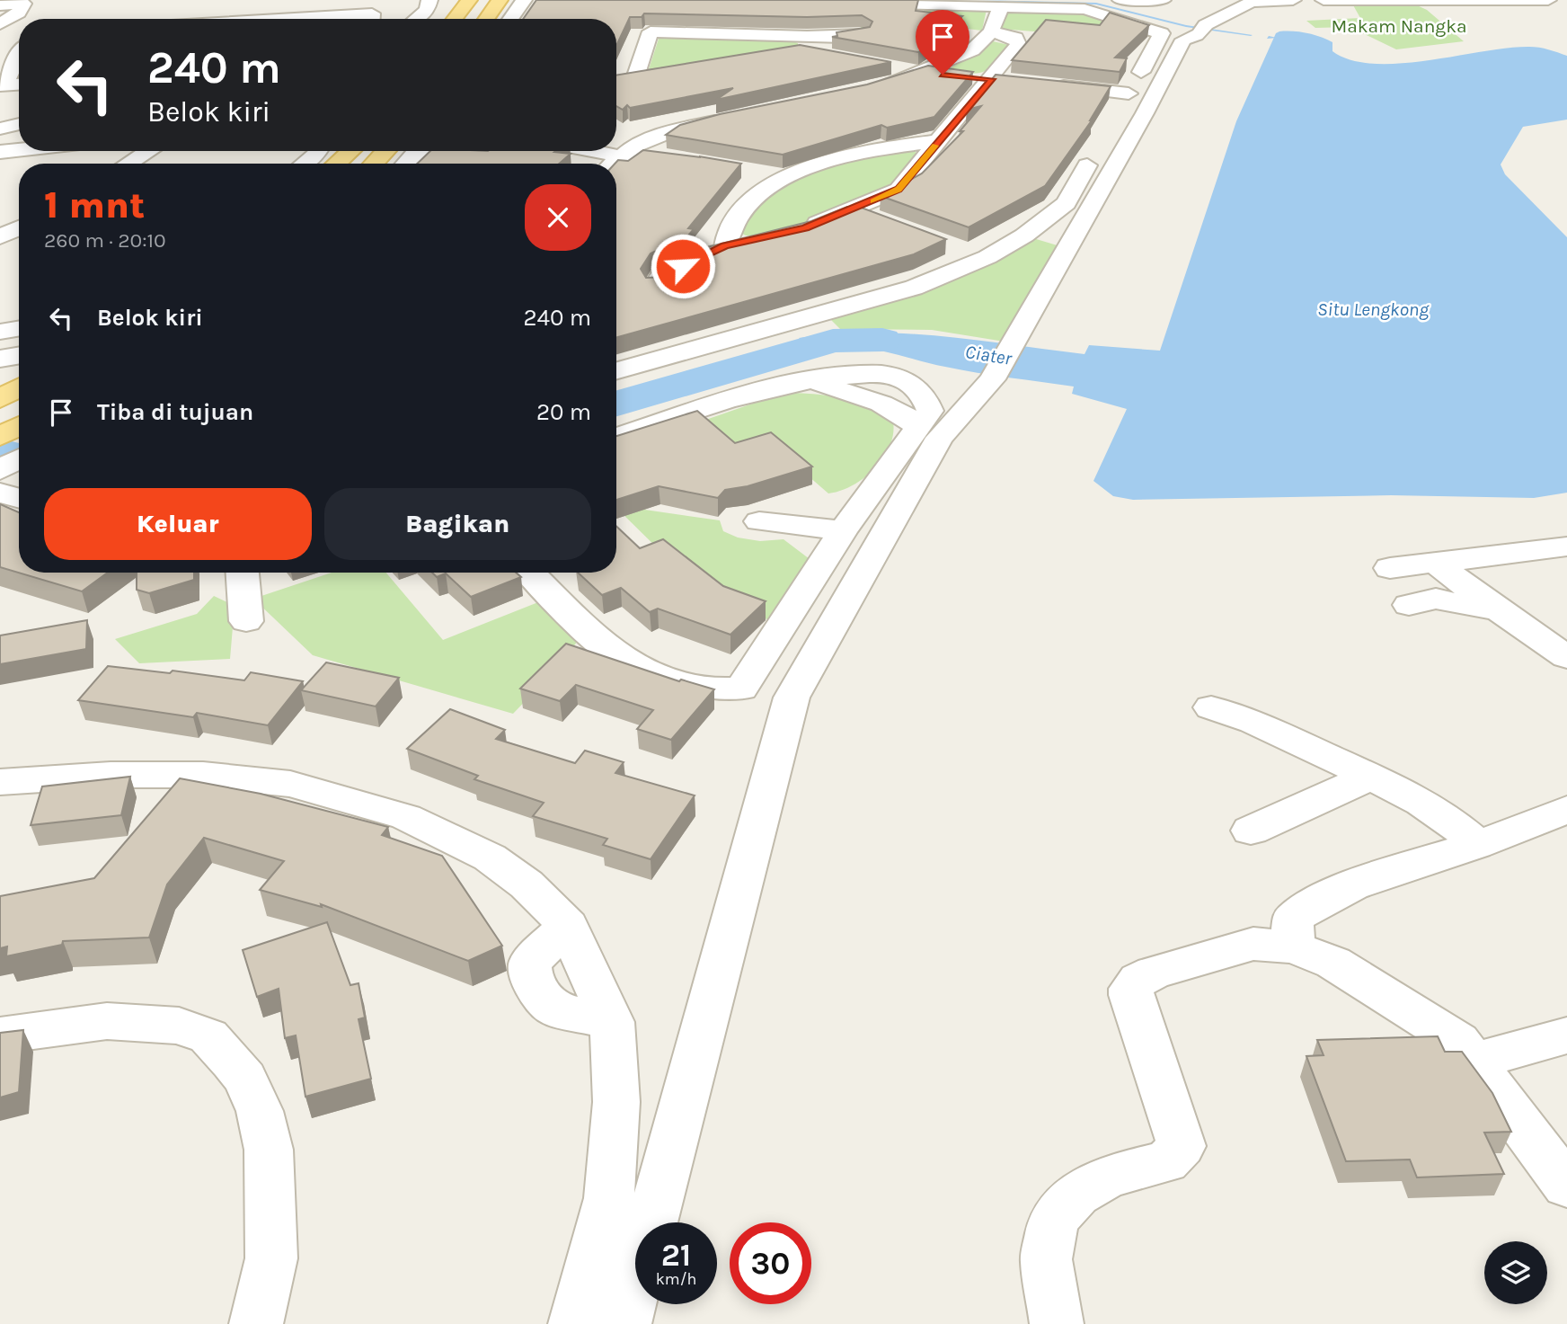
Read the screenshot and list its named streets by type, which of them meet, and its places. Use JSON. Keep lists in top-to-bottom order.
{
  "water": ["Situ Lengkong", "Ciater"],
  "parks": ["Makam Nangka"],
  "page": {
    "turn": ["240 m", "Belok kiri"],
    "heading": ["1 mnt", "260 m · 20:10"],
    "list": [
      {
        "name": "Belok kiri",
        "value": "240 m"
      },
      {
        "name": "Tiba di tujuan",
        "value": "20 m"
      }
    ],
    "buttons": ["Keluar", "Bagikan"],
    "speed": "21 km/h",
    "limit": "30"
  }
}
